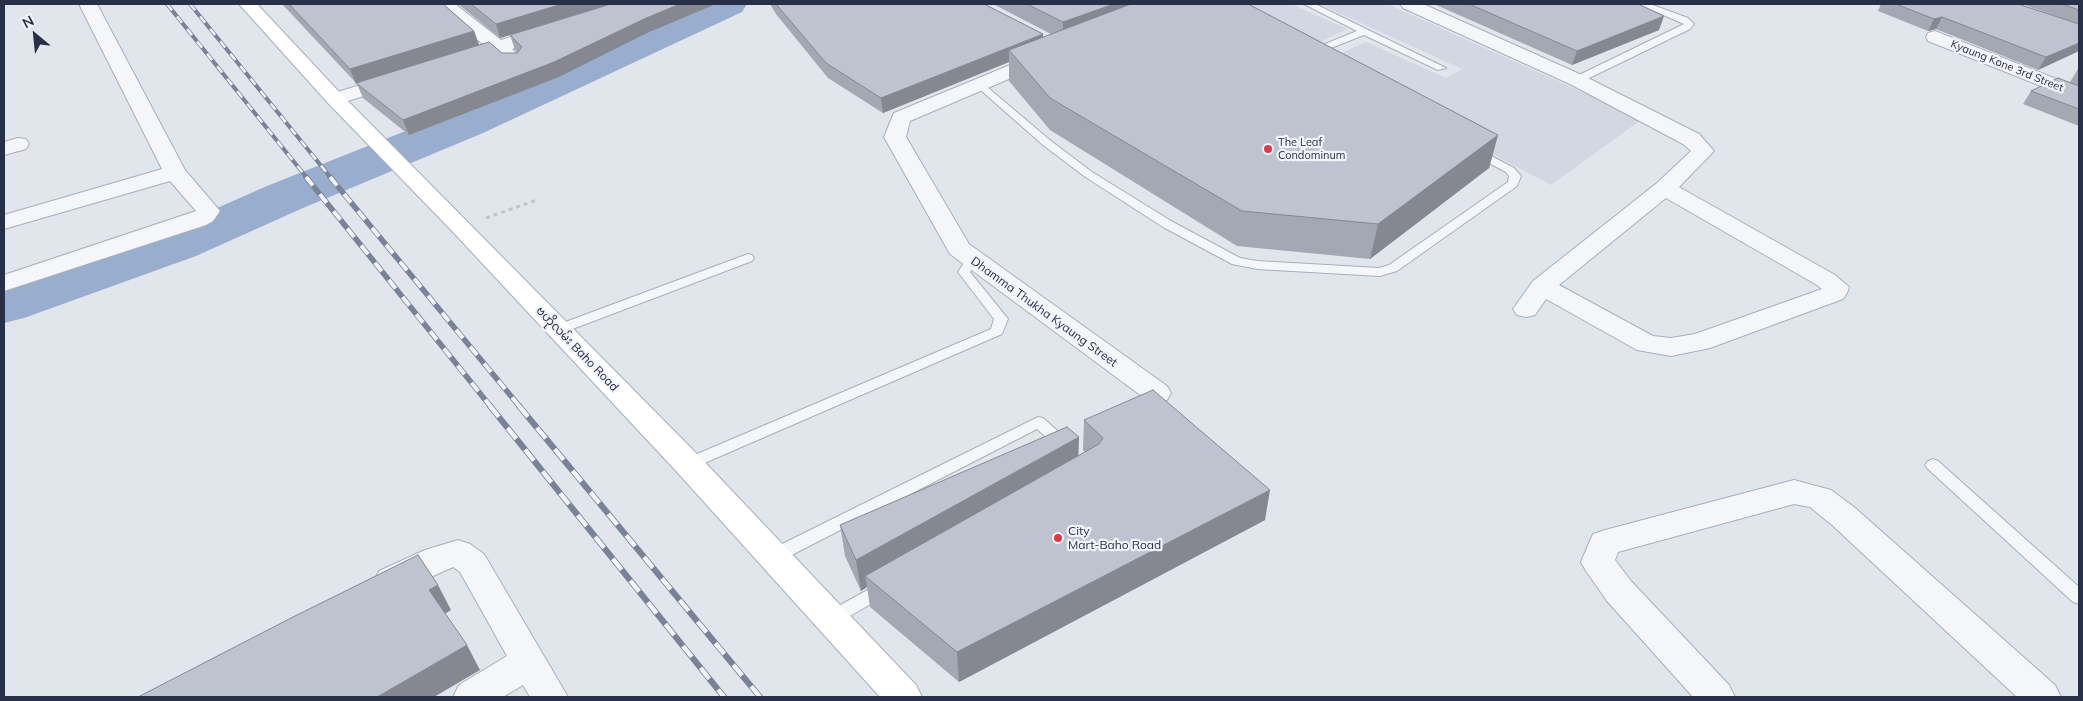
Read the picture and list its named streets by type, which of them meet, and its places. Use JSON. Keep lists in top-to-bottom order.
{
  "streets": {
    "main road": ["ဗဟိုလမ်း Baho Road"],
    "street": ["Kyaung Kone 3rd Street", "Dhamma Thukha Kyaung Street"]
  },
  "places": ["The Leaf Condominum", "City Mart-Baho Road"],
  "north": "top left"
}
